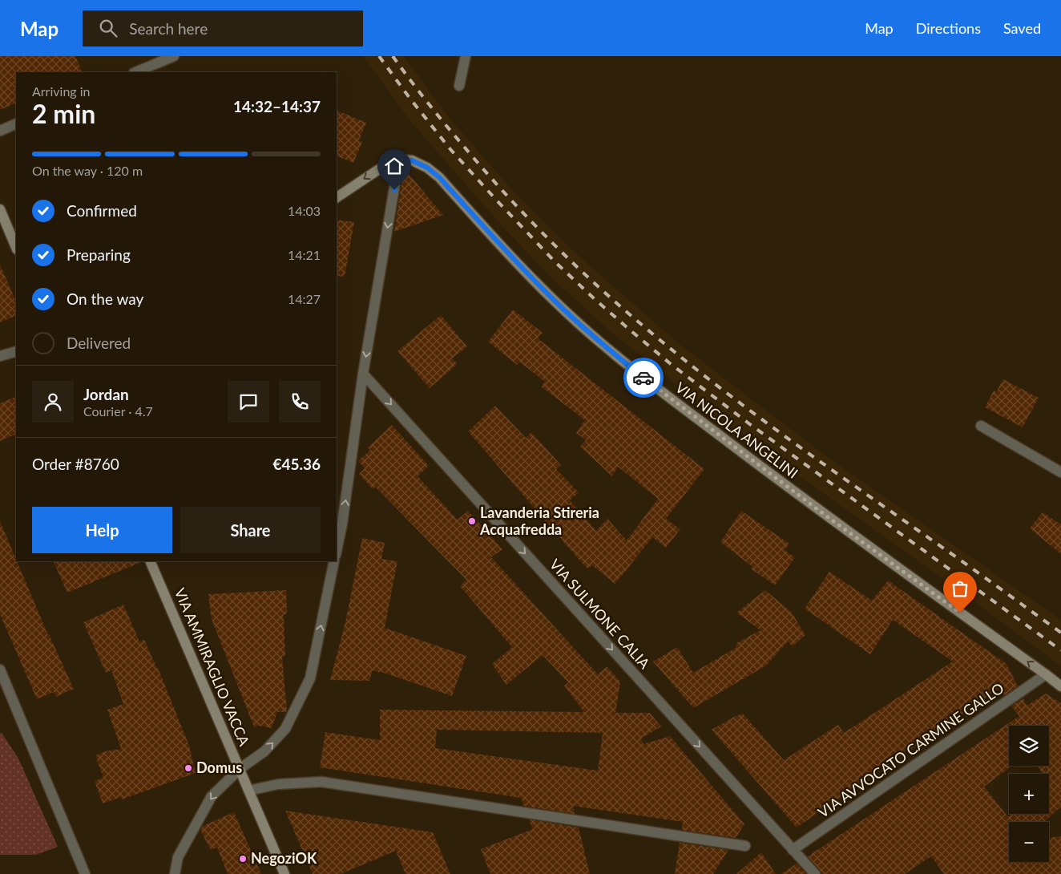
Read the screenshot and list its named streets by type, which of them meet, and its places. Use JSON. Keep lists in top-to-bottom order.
{
  "streets": {
    "street": [
      "VIA NICOLA ANGELINI",
      "VIA SULMONE CALIA",
      "VIA AMMIRAGLIO VACCA",
      "VIA AVVOCATO CARMINE GALLO"
    ]
  },
  "crossings": [
    ["VIA NICOLA ANGELINI", "VIA AVVOCATO CARMINE GALLO"],
    ["VIA SULMONE CALIA", "VIA AVVOCATO CARMINE GALLO"]
  ],
  "one_way": ["VIA NICOLA ANGELINI", "VIA SULMONE CALIA"],
  "places": ["Lavanderia Stireria Acquafredda", "Domus", "NegoziOK"],
  "page": {
    "header": "Map",
    "search": "Search here",
    "nav": ["Map", "Directions", "Saved"],
    "heading": ["2 min", "Arriving in", "14:32–14:37"],
    "panel": [
      "Jordan",
      "Courier · 4.7",
      "Order #8760",
      "€45.36"
    ],
    "bar": "On the way · 120 m",
    "list": [
      ["Confirmed", "14:03"],
      ["Preparing", "14:21"],
      ["On the way", "14:27"],
      "Delivered"
    ],
    "buttons": ["Help", "Share"],
    "map_buttons": ["+", "−"]
  }
}
